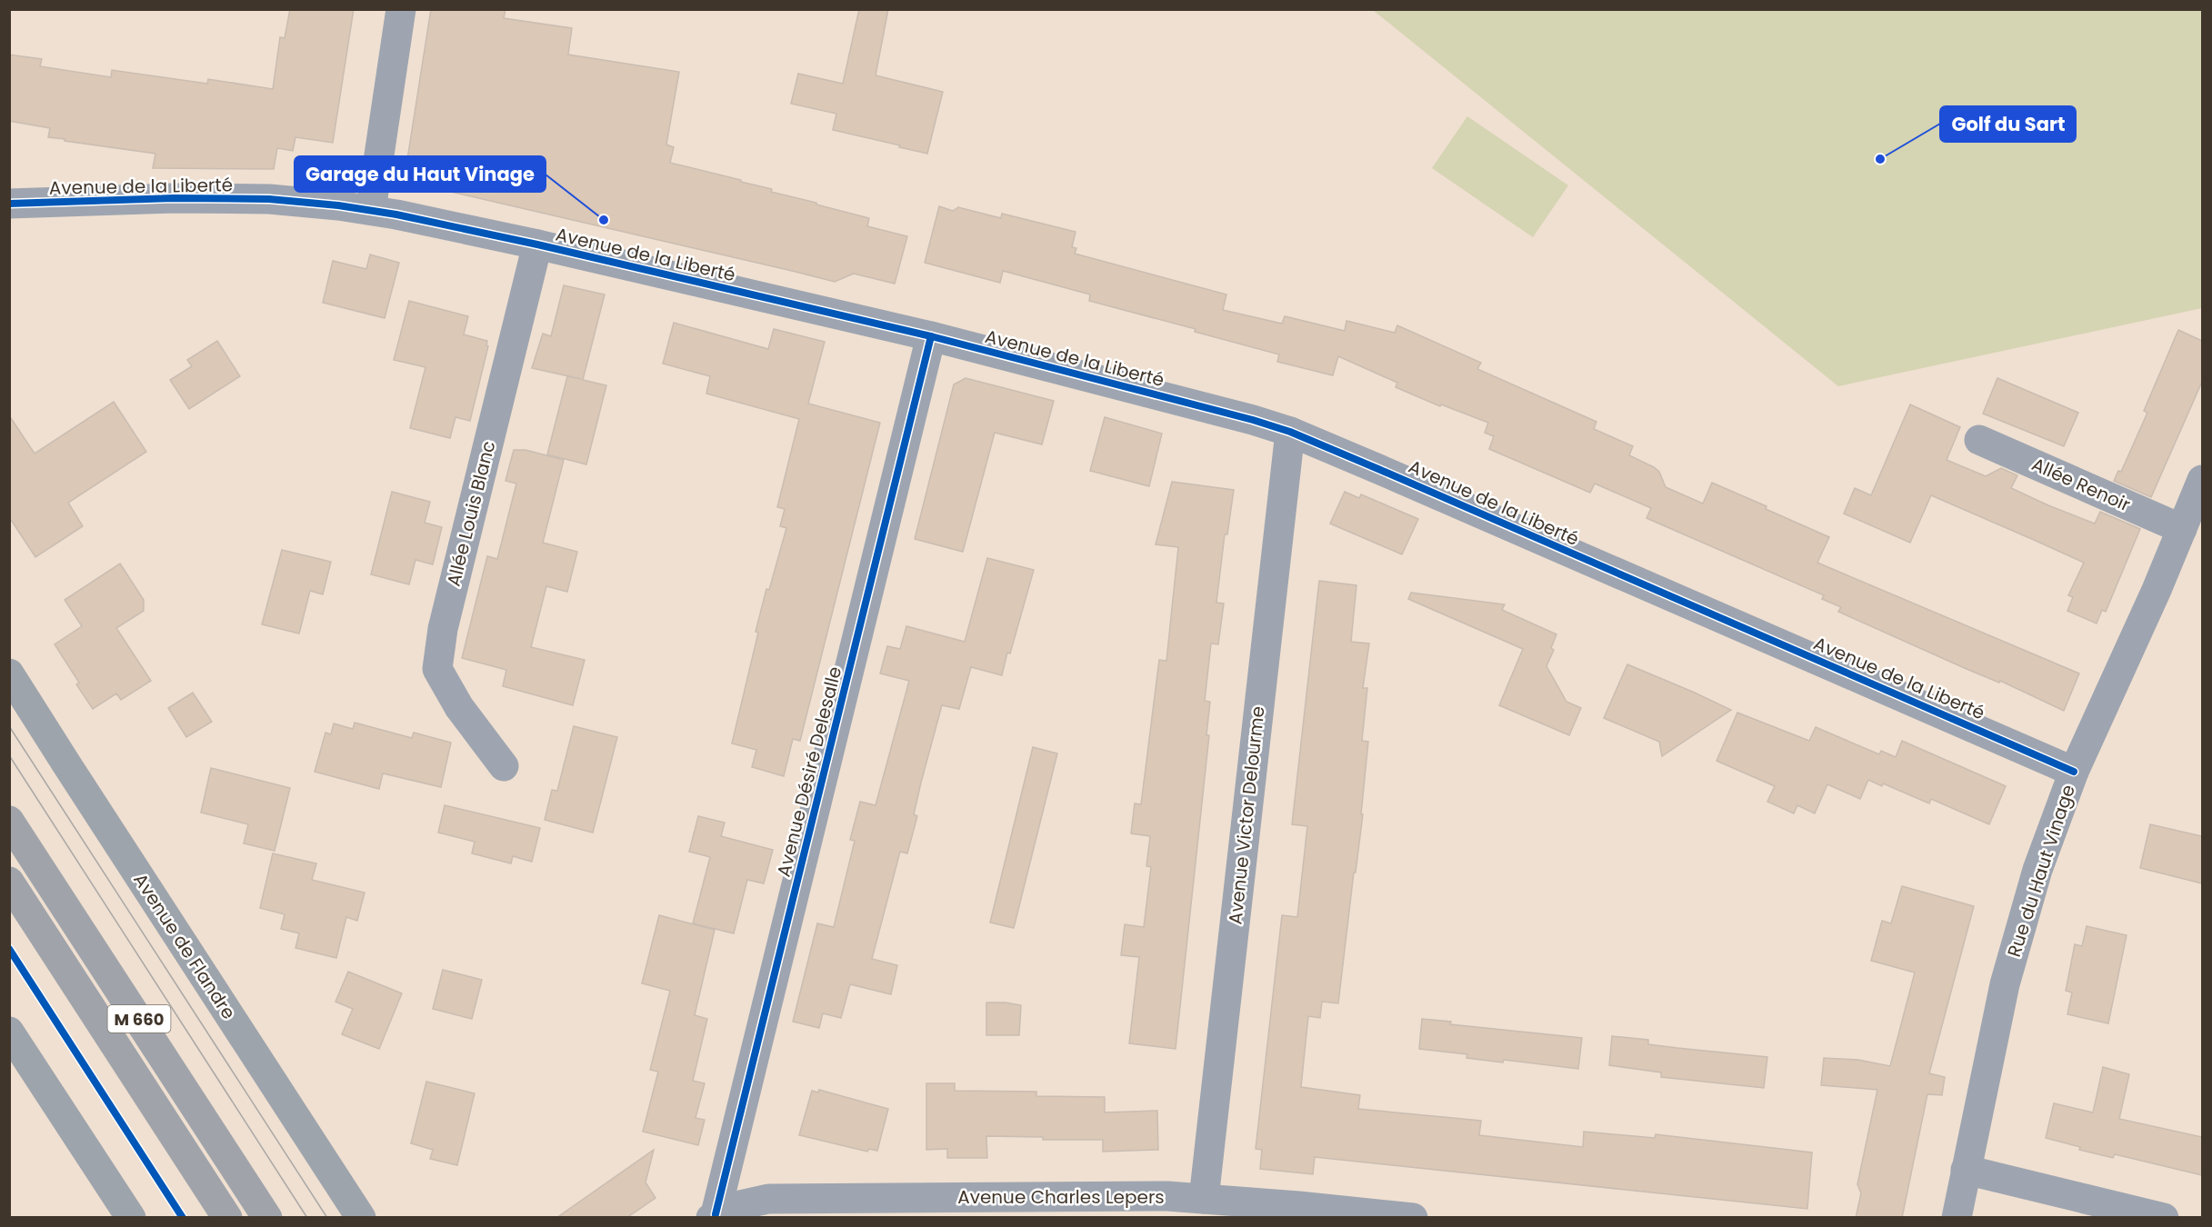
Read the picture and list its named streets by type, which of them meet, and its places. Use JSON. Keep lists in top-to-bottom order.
{
  "streets": {
    "main road": ["M 660"],
    "street": [
      "Avenue de la Liberté",
      "Allée Renoir",
      "Allée Louis Blanc",
      "Avenue Désiré Delesalle",
      "Avenue Victor Delourme",
      "Rue du Haut Vinage",
      "Avenue de Flandre",
      "Avenue Charles Lepers"
    ]
  },
  "crossings": [
    ["Avenue de la Liberté", "Allée Louis Blanc"],
    ["Avenue de la Liberté", "Avenue Désiré Delesalle"],
    ["Avenue de la Liberté", "Avenue Victor Delourme"],
    ["Avenue de la Liberté", "Rue du Haut Vinage"],
    ["Allée Renoir", "Rue du Haut Vinage"],
    ["Avenue Désiré Delesalle", "Avenue Charles Lepers"],
    ["Avenue Victor Delourme", "Avenue Charles Lepers"]
  ],
  "places": ["Golf du Sart", "Garage du Haut Vinage"]
}
